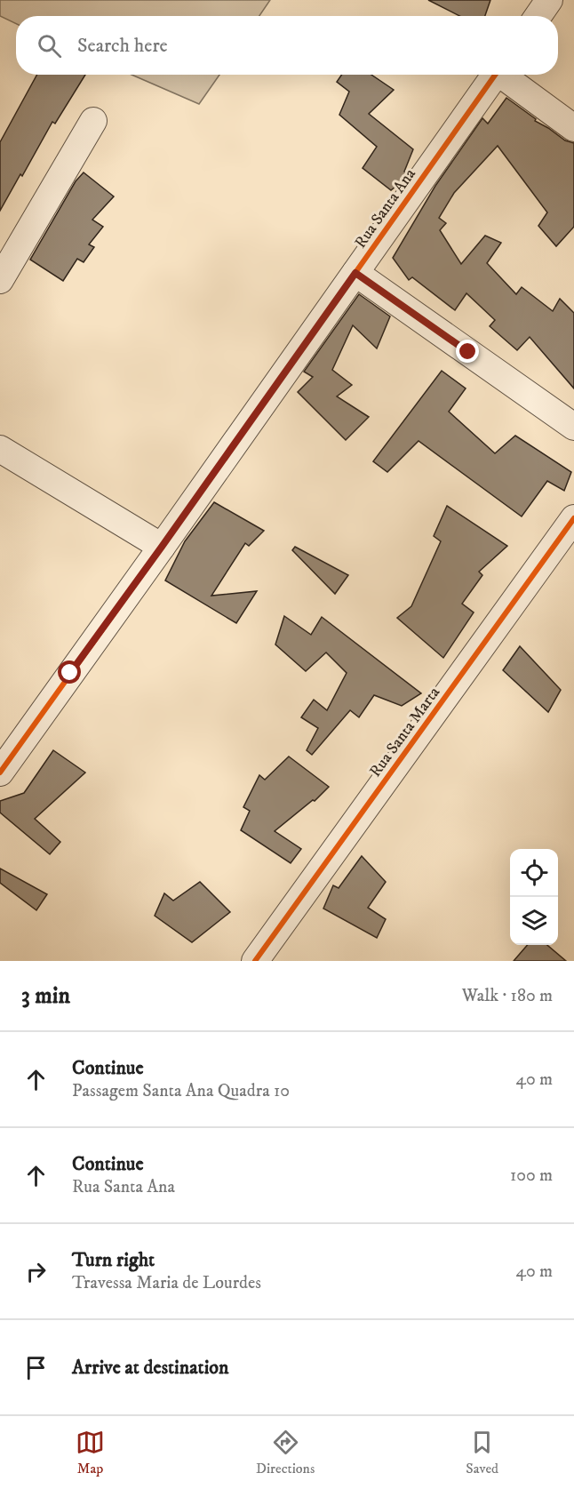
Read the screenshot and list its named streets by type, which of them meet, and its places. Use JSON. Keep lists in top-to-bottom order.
{
  "streets": {
    "street": ["Rua Santa Ana", "Rua Santa Marta"]
  },
  "page": {
    "search": "Search here",
    "heading": ["3 min", "Walk · 180 m"],
    "list": [
      ["Continue", "Passagem Santa Ana Quadra 10", "40 m"],
      ["Continue", "Rua Santa Ana", "100 m"],
      ["Turn right", "Travessa Maria de Lourdes", "40 m"],
      "Arrive at destination"
    ],
    "nav": ["Map", "Directions", "Saved"]
  }
}
